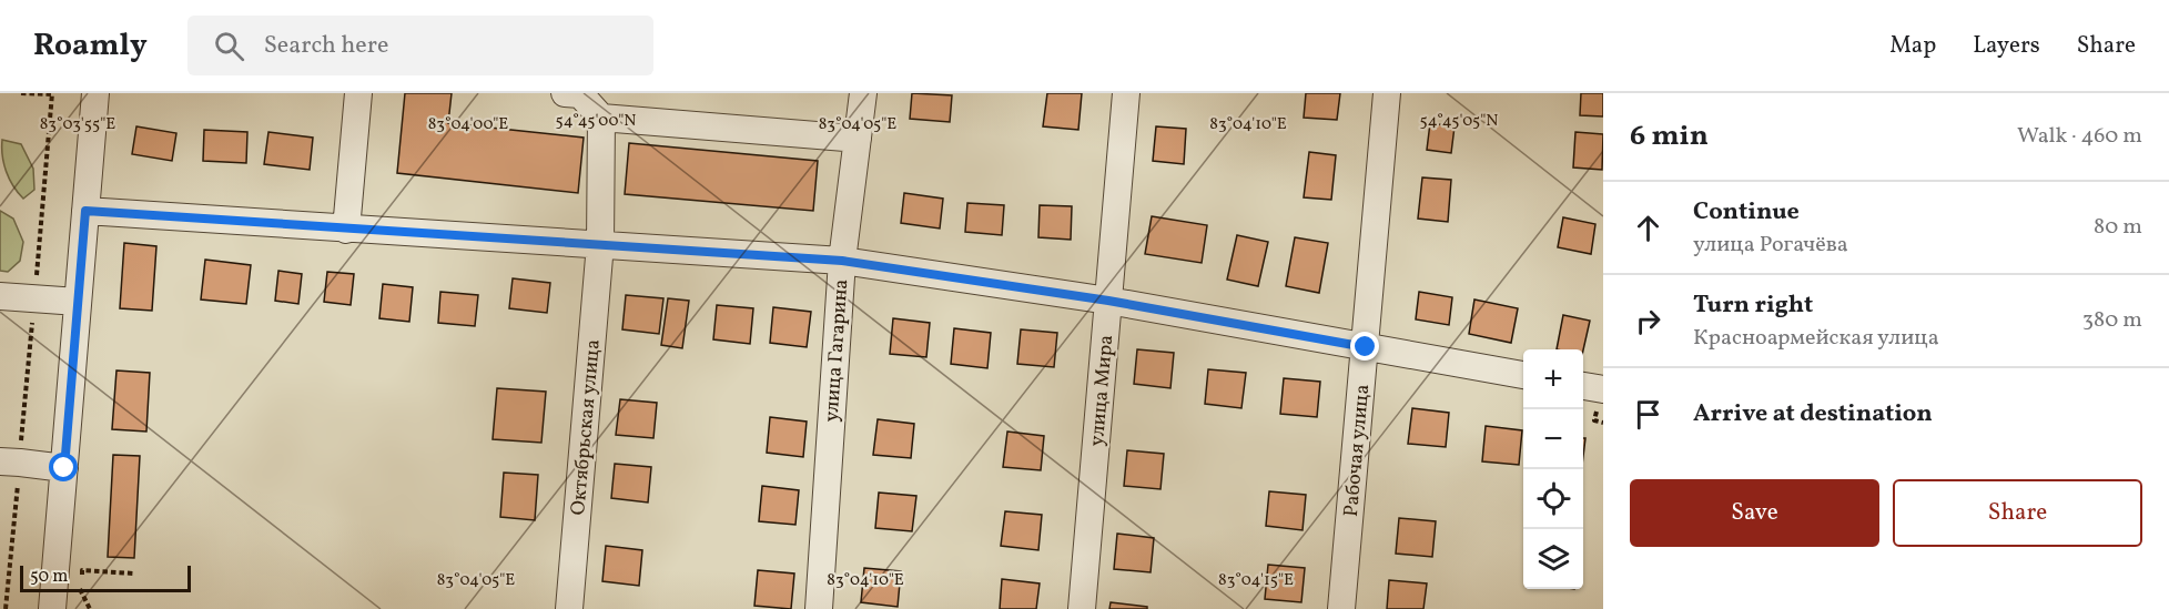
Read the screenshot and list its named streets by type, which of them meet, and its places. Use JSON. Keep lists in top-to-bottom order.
{
  "streets": {
    "street": [
      "улица Гагарина",
      "улица Мира",
      "Октябрьская улица",
      "Рабочая улица"
    ]
  },
  "scale_bar": "50 m",
  "page": {
    "header": "Roamly",
    "search": "Search here",
    "nav": ["Map", "Layers", "Share"],
    "heading": ["6 min", "Walk · 460 m"],
    "list": [
      ["Continue", "улица Рогачёва", "80 m"],
      ["Turn right", "Красноармейская улица", "380 m"],
      "Arrive at destination"
    ],
    "map_buttons": ["+", "−"],
    "buttons": ["Save", "Share"],
    "scale": "50 m"
  },
  "coordinates": [
    "54°45'00\"N",
    "54°45'05\"N",
    "83°04'10\"E",
    "83°03'55\"E",
    "83°04'00\"E",
    "83°04'05\"E",
    "83°04'15\"E"
  ]
}
